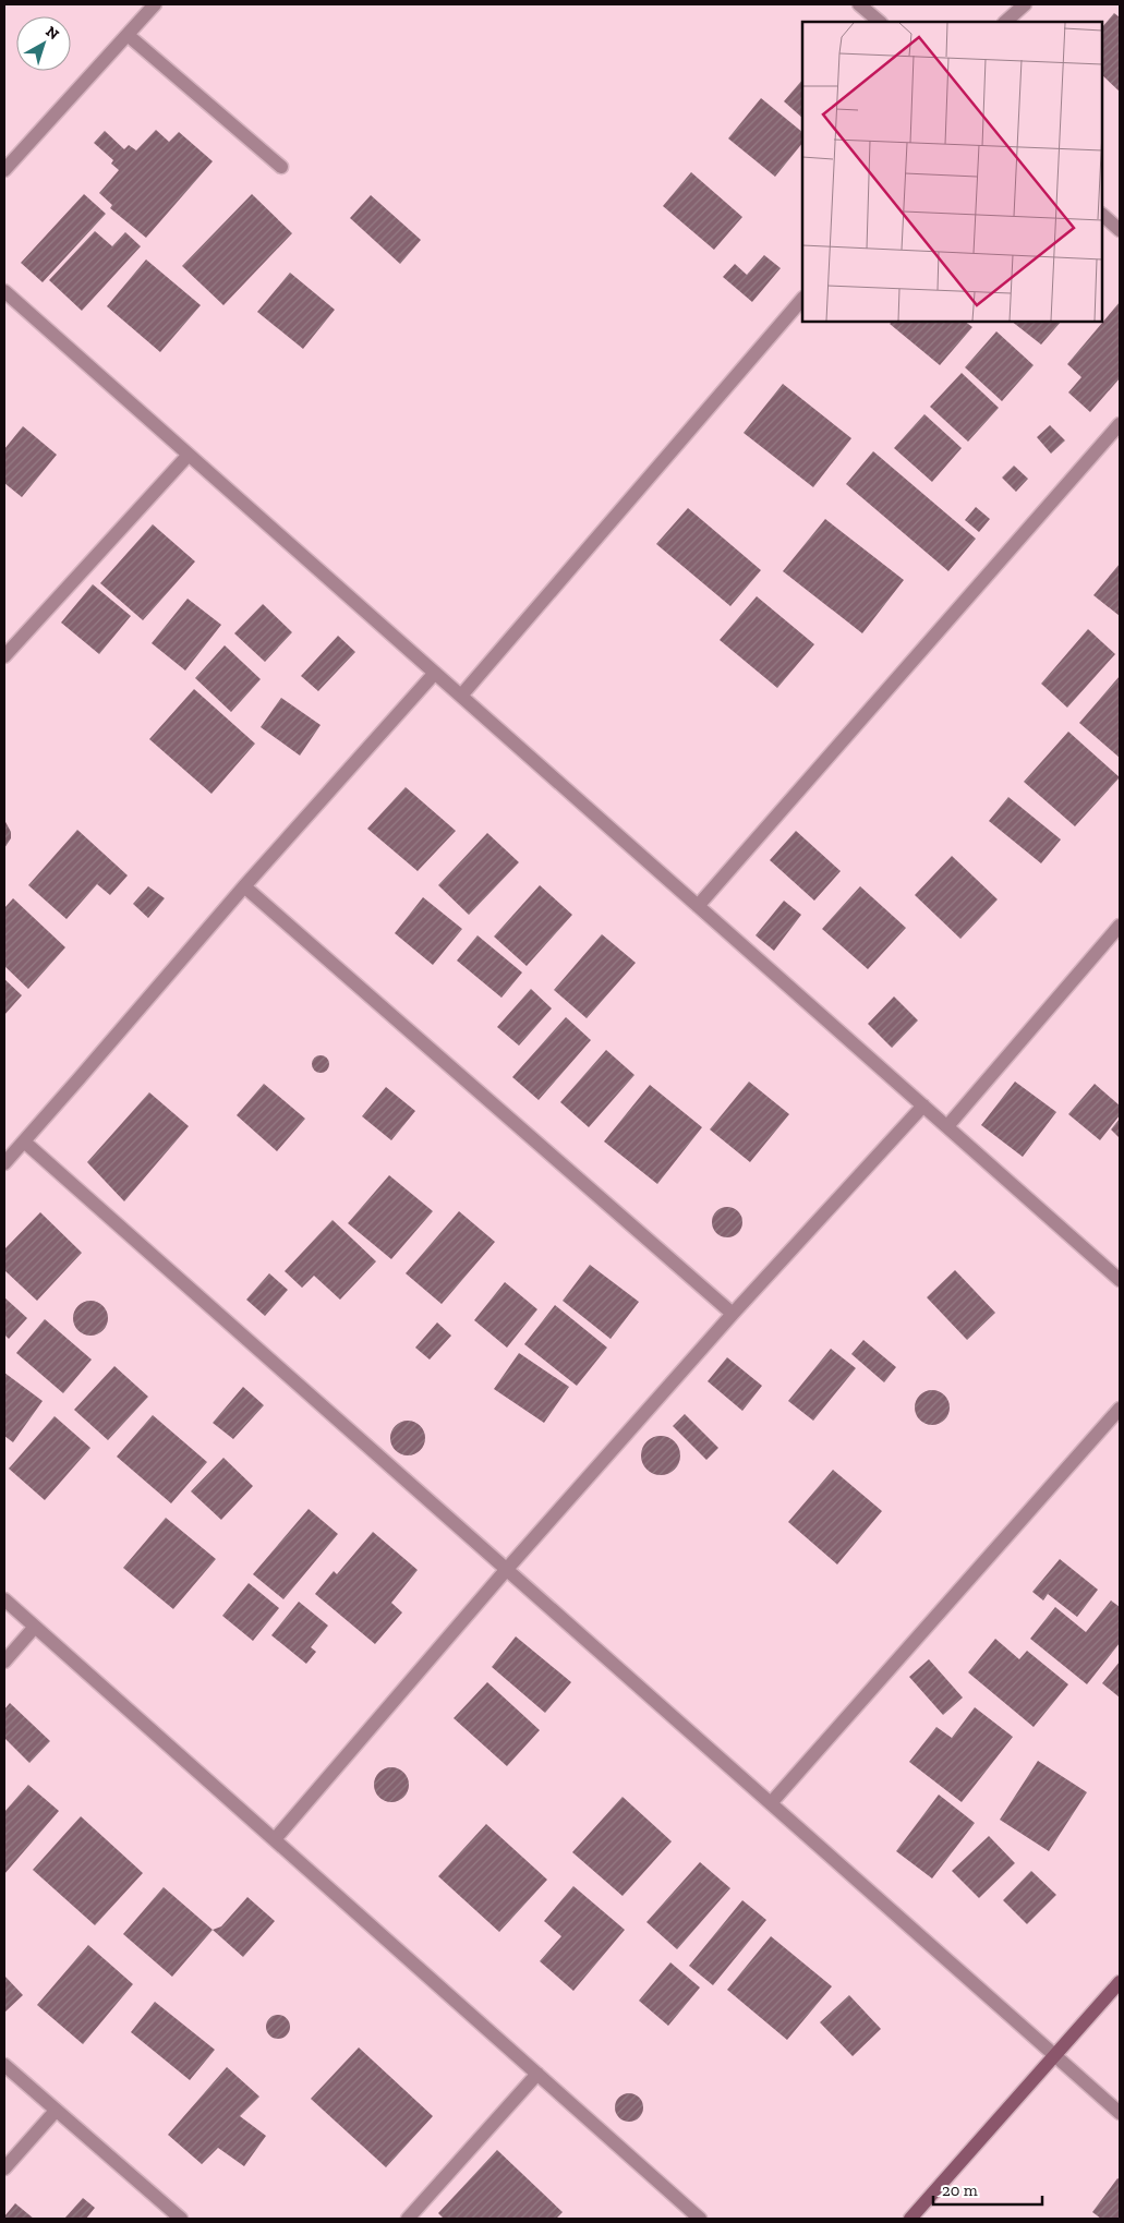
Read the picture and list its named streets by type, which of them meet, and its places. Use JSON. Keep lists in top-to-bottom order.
{
  "scale_bar": "20 m",
  "north": "top right"
}
